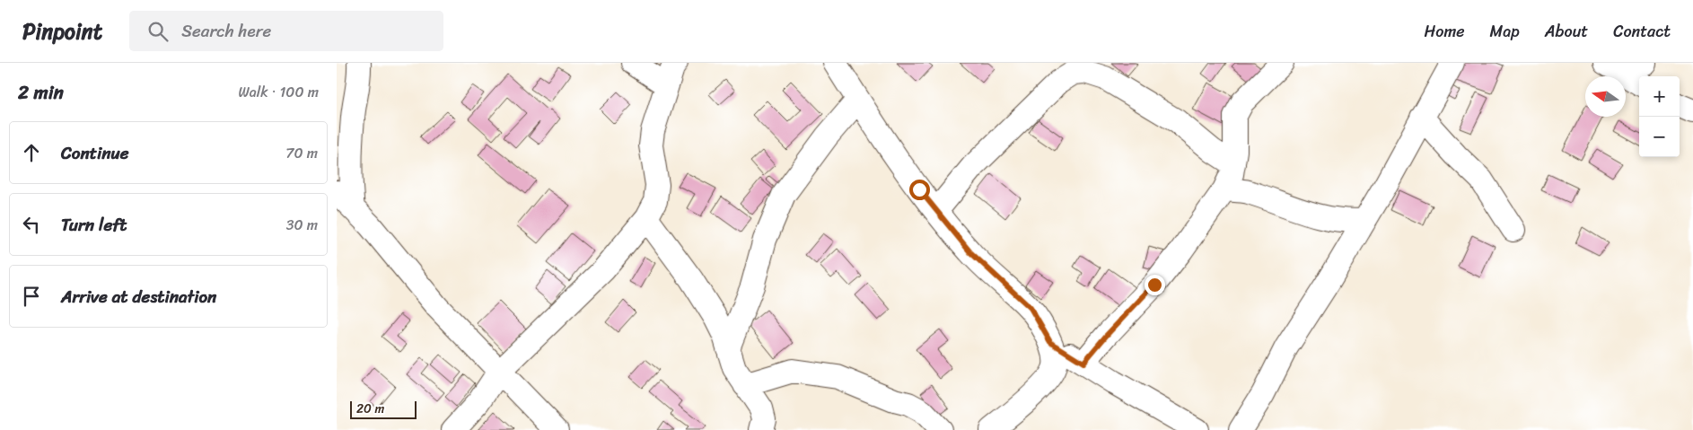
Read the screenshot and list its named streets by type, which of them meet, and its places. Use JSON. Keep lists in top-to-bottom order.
{
  "scale_bar": "20 m",
  "north": "left",
  "page": {
    "header": "Pinpoint",
    "search": "Search here",
    "nav": [
      "Home",
      "Map",
      "About",
      "Contact"
    ],
    "heading": ["2 min", "Walk · 100 m"],
    "map_buttons": ["+", "−"],
    "list": [
      ["Continue", "70 m"],
      ["Turn left", "30 m"],
      "Arrive at destination"
    ],
    "scale": "20 m"
  }
}
